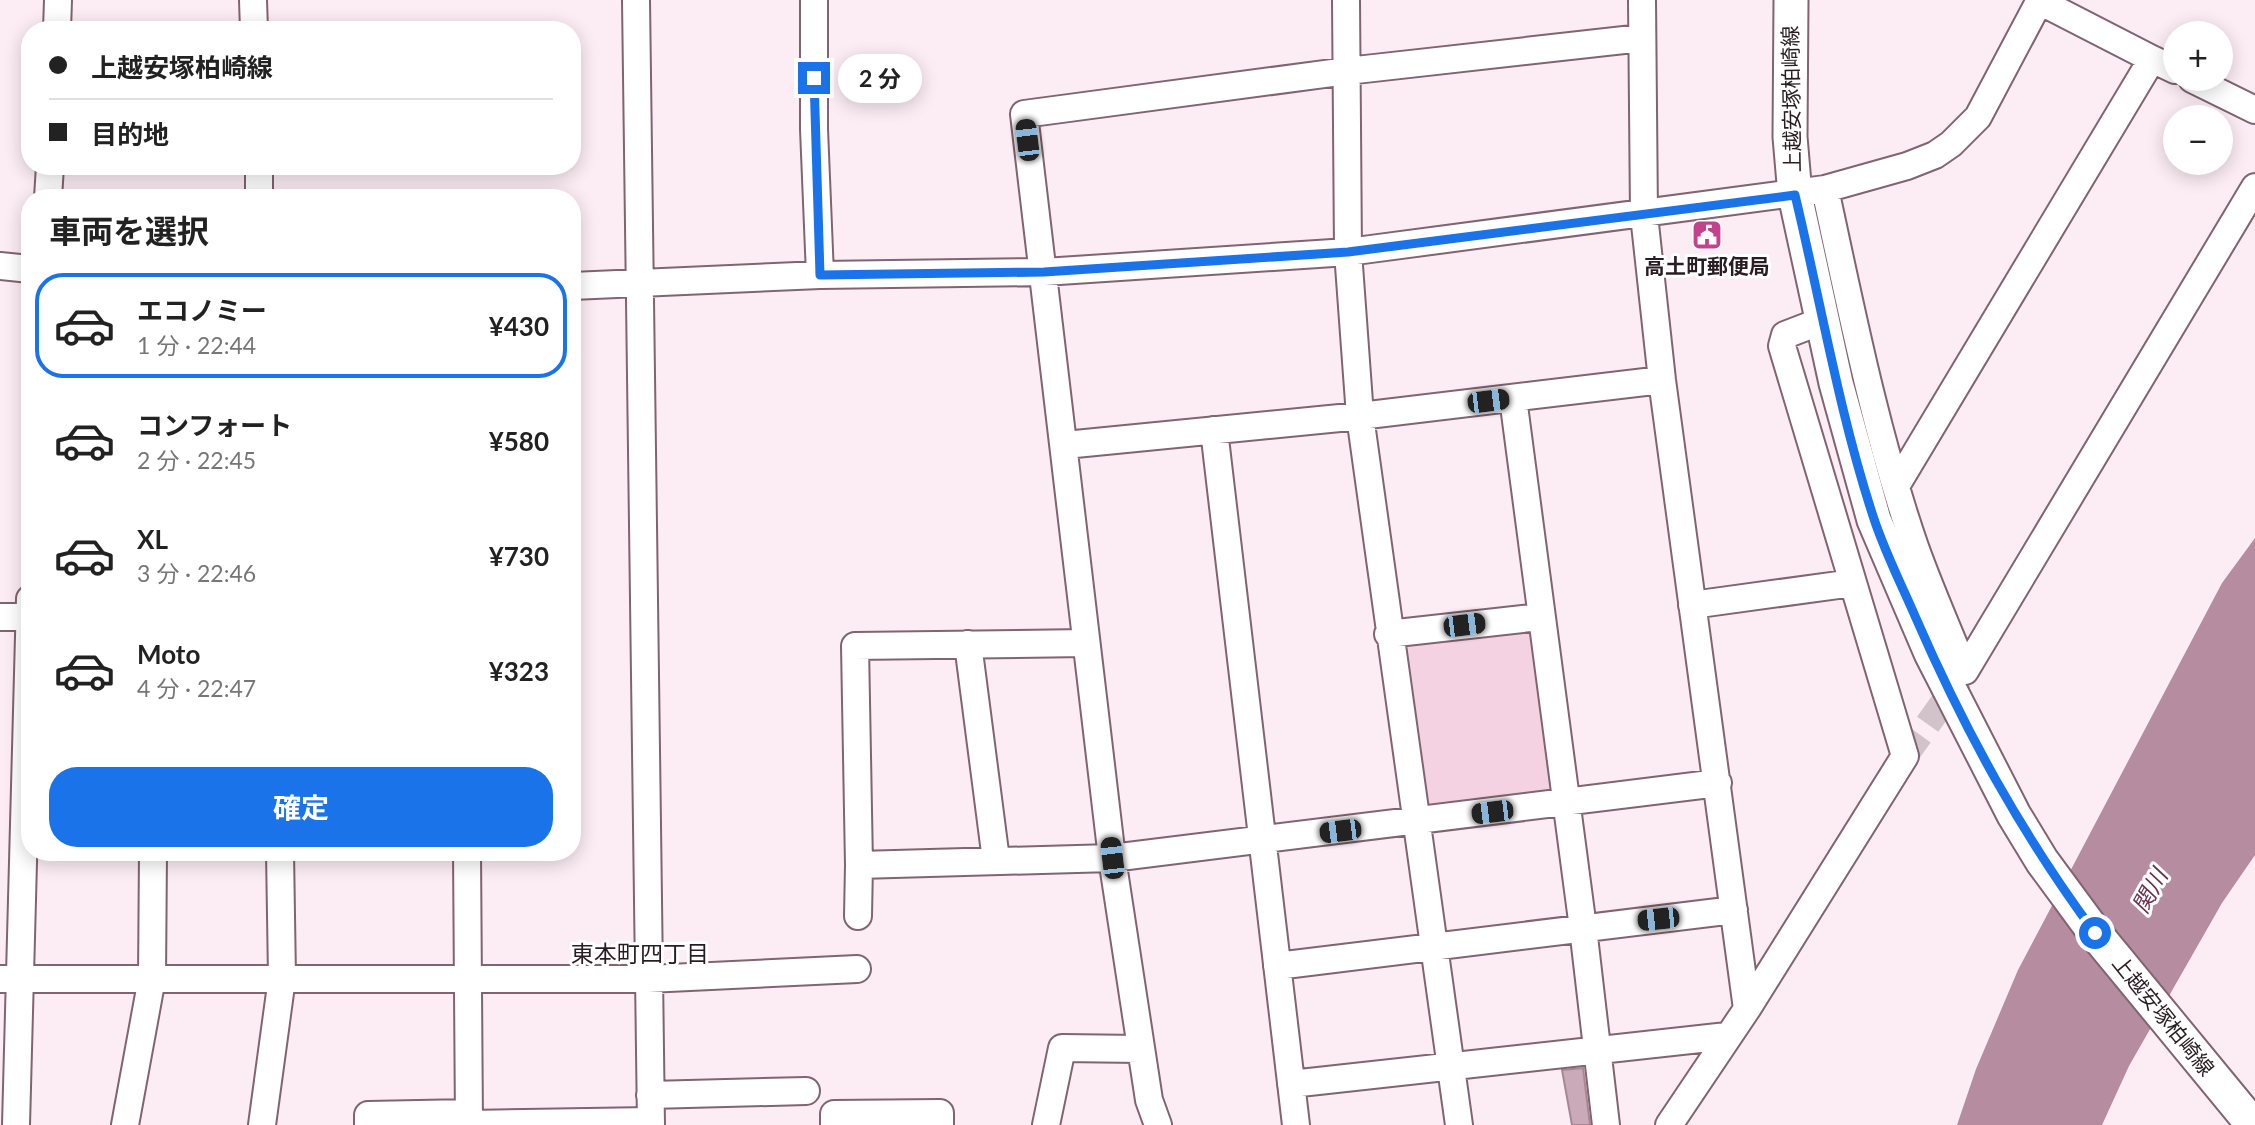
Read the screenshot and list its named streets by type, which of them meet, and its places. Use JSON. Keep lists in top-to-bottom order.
{
  "streets": {
    "main road": ["上越安塚柏崎線"]
  },
  "districts": ["東本町四丁目"],
  "water": ["関川"],
  "places": {
    "public building": ["高土町郵便局"]
  },
  "page": {
    "map_buttons": ["+", "−"],
    "banner": ["上越安塚柏崎線", "目的地"],
    "bubble": "2 分",
    "heading": "車両を選択",
    "list": [
      {
        "name": "エコノミー",
        "note": "1 分 · 22:44",
        "value": "¥430"
      },
      {
        "name": "コンフォート",
        "note": "2 分 · 22:45",
        "value": "¥580"
      },
      {
        "name": "XL",
        "note": "3 分 · 22:46",
        "value": "¥730"
      },
      {
        "name": "Moto",
        "note": "4 分 · 22:47",
        "value": "¥323"
      }
    ],
    "buttons": "確定"
  }
}
